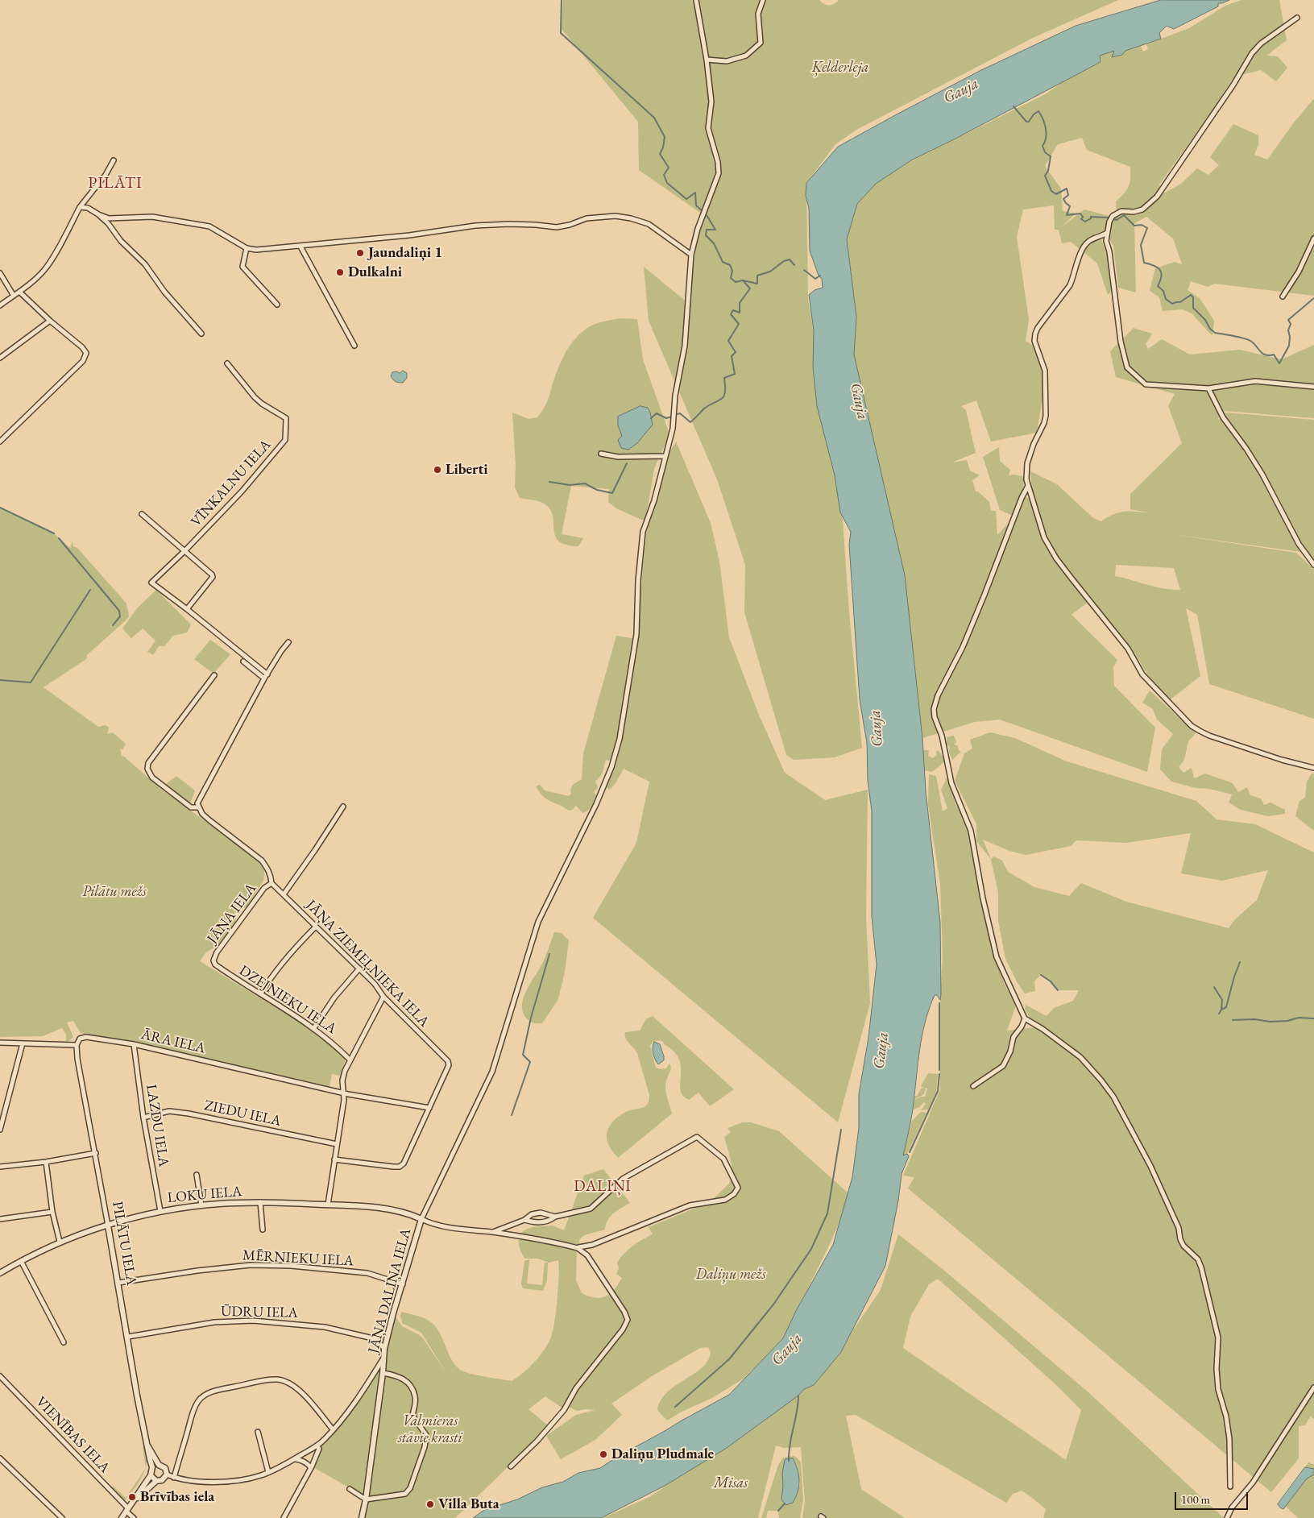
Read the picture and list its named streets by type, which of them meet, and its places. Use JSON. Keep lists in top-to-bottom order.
{
  "streets": {
    "street": [
      "VĪNKALNU IELA",
      "JĀŅA IELA",
      "JĀŅA ZIEMEĻNIEKA IELA",
      "DZEJNIEKU IELA",
      "ĀRA IELA",
      "ZIEDU IELA",
      "LAZDU IELA",
      "LOKU IELA",
      "PILĀTU IELA",
      "MĒRNIEKU IELA",
      "JĀŅA DALIŅA IELA",
      "ŪDRU IELA",
      "VIENĪBAS IELA"
    ]
  },
  "crossings": [
    ["JĀŅA IELA", "JĀŅA ZIEMEĻNIEKA IELA"],
    ["JĀŅA IELA", "DZEJNIEKU IELA"],
    ["JĀŅA ZIEMEĻNIEKA IELA", "ĀRA IELA"],
    ["ĀRA IELA", "LAZDU IELA"],
    ["ĀRA IELA", "PILĀTU IELA"],
    ["ZIEDU IELA", "LAZDU IELA"],
    ["LAZDU IELA", "LOKU IELA"],
    ["LOKU IELA", "PILĀTU IELA"],
    ["LOKU IELA", "JĀŅA DALIŅA IELA"],
    ["PILĀTU IELA", "MĒRNIEKU IELA"],
    ["PILĀTU IELA", "ŪDRU IELA"],
    ["MĒRNIEKU IELA", "JĀŅA DALIŅA IELA"],
    ["JĀŅA DALIŅA IELA", "ŪDRU IELA"]
  ],
  "districts": ["PILĀTI", "DALIŅI"],
  "water": ["Gauja"],
  "parks": [
    "Ķelderleja",
    "Pilātu mežs",
    "Daliņu mežs",
    "Valmieras stāvie krasti",
    "Misas"
  ],
  "places": [
    "Jaundaliņi 1",
    "Dulkalni",
    "Liberti",
    "Daliņu Pludmale",
    "Brīvības iela",
    "Villa Buta"
  ],
  "scale_bar": "100 m"
}
